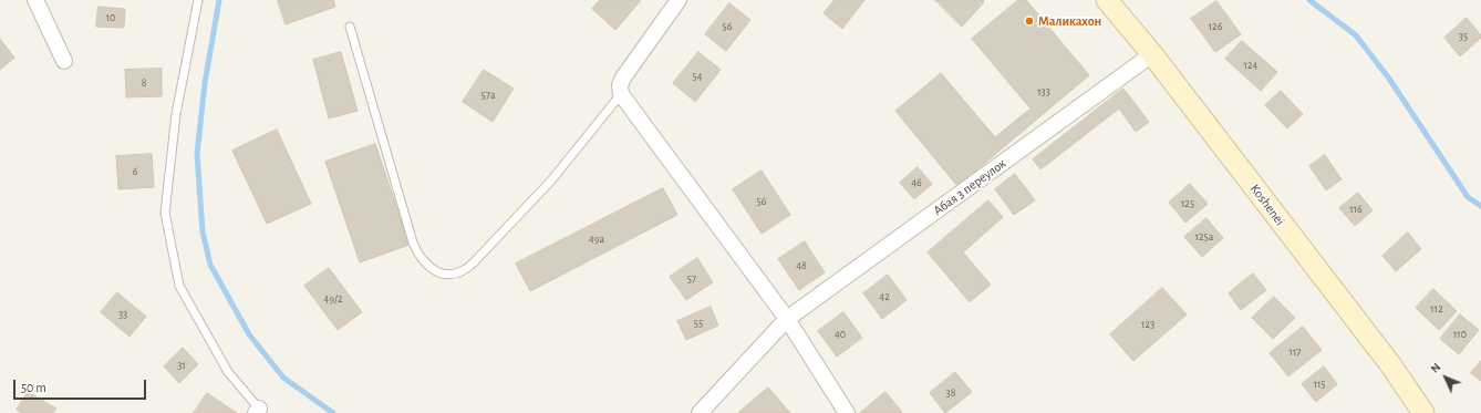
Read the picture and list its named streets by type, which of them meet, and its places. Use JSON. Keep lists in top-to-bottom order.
{
  "streets": {
    "main road": ["Koshenei"],
    "street": ["Абая 3 переулок"]
  },
  "crossings": [
    ["Абая 3 переулок", "Koshenei"]
  ],
  "places": ["Маликахон"],
  "house_numbers": [
    "10",
    "56",
    "126",
    "35",
    "124",
    "54",
    "8",
    "133",
    "57а",
    "6",
    "46",
    "56",
    "125",
    "116",
    "125а",
    "49а",
    "48",
    "57",
    "42",
    "49/2",
    "112",
    "33",
    "55",
    "123",
    "40",
    "110",
    "117",
    "31",
    "115",
    "38"
  ],
  "scale_bar": "50 m",
  "north": "top left"
}
